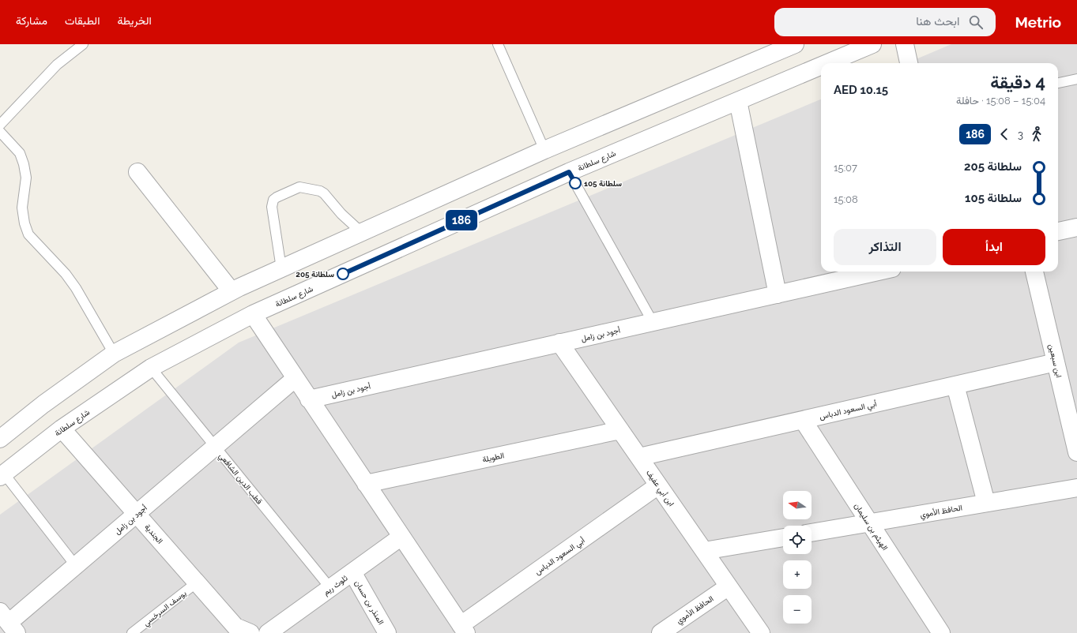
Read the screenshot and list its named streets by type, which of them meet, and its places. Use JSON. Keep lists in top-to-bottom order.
{
  "streets": {
    "street": [
      "شارع سلطانة",
      "أجود بن زامل",
      "ابن سبعين",
      "أبي السعود الدباس",
      "الطويلة",
      "ابن أبي عفيف",
      "الحافظ الأموي",
      "الهيثم بن سليمان",
      "الجندية",
      "ثلوث ريم",
      "المنذر بن حسان"
    ],
    "lane": ["قطب الدين الشافعي", "يوسف السرخسي"]
  },
  "crossings": [
    ["شارع سلطانة", "قطب الدين الشافعي"],
    ["شارع سلطانة", "الجندية"],
    ["أجود بن زامل", "قطب الدين الشافعي"],
    ["أجود بن زامل", "ابن أبي عفيف"],
    ["أجود بن زامل", "الجندية"],
    ["ابن سبعين", "أبي السعود الدباس"],
    ["أبي السعود الدباس", "ابن أبي عفيف"],
    ["أبي السعود الدباس", "الهيثم بن سليمان"],
    ["الطويلة", "ابن أبي عفيف"],
    ["قطب الدين الشافعي", "ثلوث ريم"],
    ["ابن أبي عفيف", "الحافظ الأموي"],
    ["الحافظ الأموي", "الهيثم بن سليمان"],
    ["الجندية", "يوسف السرخسي"],
    ["ثلوث ريم", "المنذر بن حسان"]
  ],
  "places": ["سلطانة 105", "سلطانة 205"],
  "lines": ["bus line 186"],
  "north": "left",
  "page": {
    "header": "Metrio",
    "search": "ابحث هنا",
    "nav": ["الخريطة", "الطبقات", "مشاركة"],
    "on_map": "186",
    "heading": ["4 دقيقة", "15:04 – 15:08 · حافلة", "AED 10.15"],
    "legs": ["3", "186"],
    "list": [
      {
        "name": "سلطانة 205",
        "value": "15:07"
      },
      {
        "name": "سلطانة 105",
        "value": "15:08"
      }
    ],
    "buttons": ["ابدأ", "التذاكر"],
    "map_buttons": ["+", "−"]
  }
}
